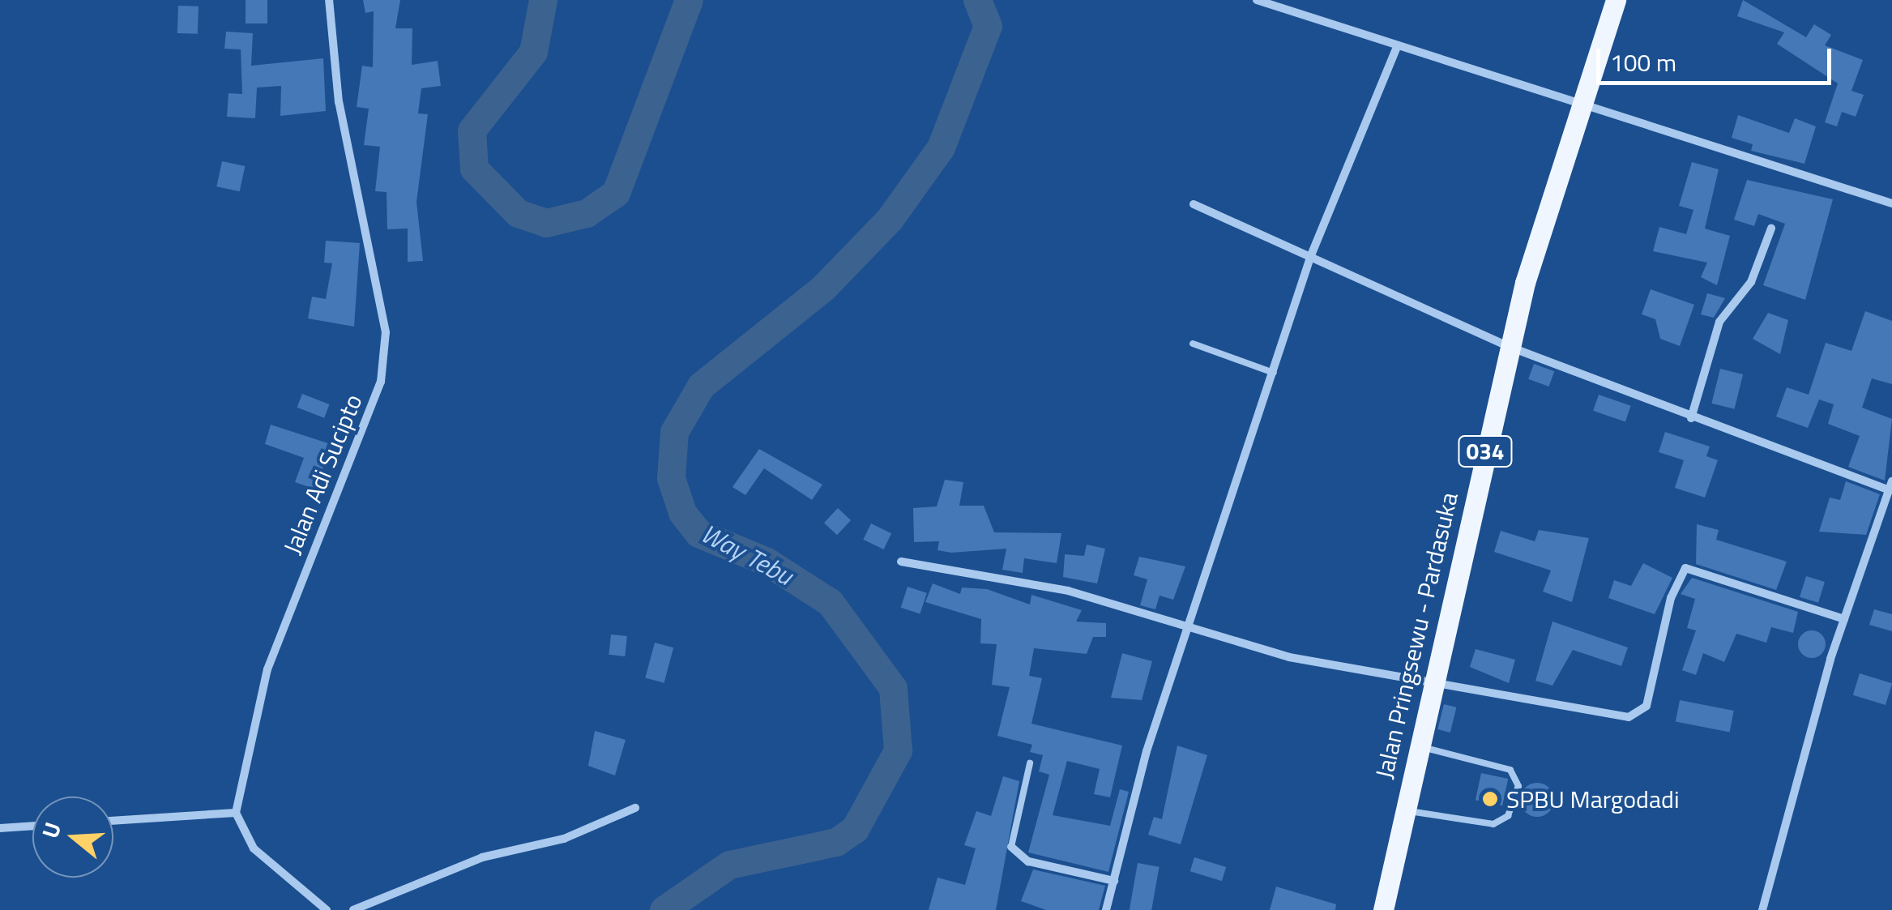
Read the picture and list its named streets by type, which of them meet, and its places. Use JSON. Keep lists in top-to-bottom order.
{
  "streets": {
    "main road": ["034", "Jalan Pringsewu - Pardasuka"],
    "street": ["Jalan Adi Sucipto"]
  },
  "water": ["Way Tebu"],
  "places": ["SPBU Margodadi"],
  "scale_bar": "100 m",
  "north": "left"
}
